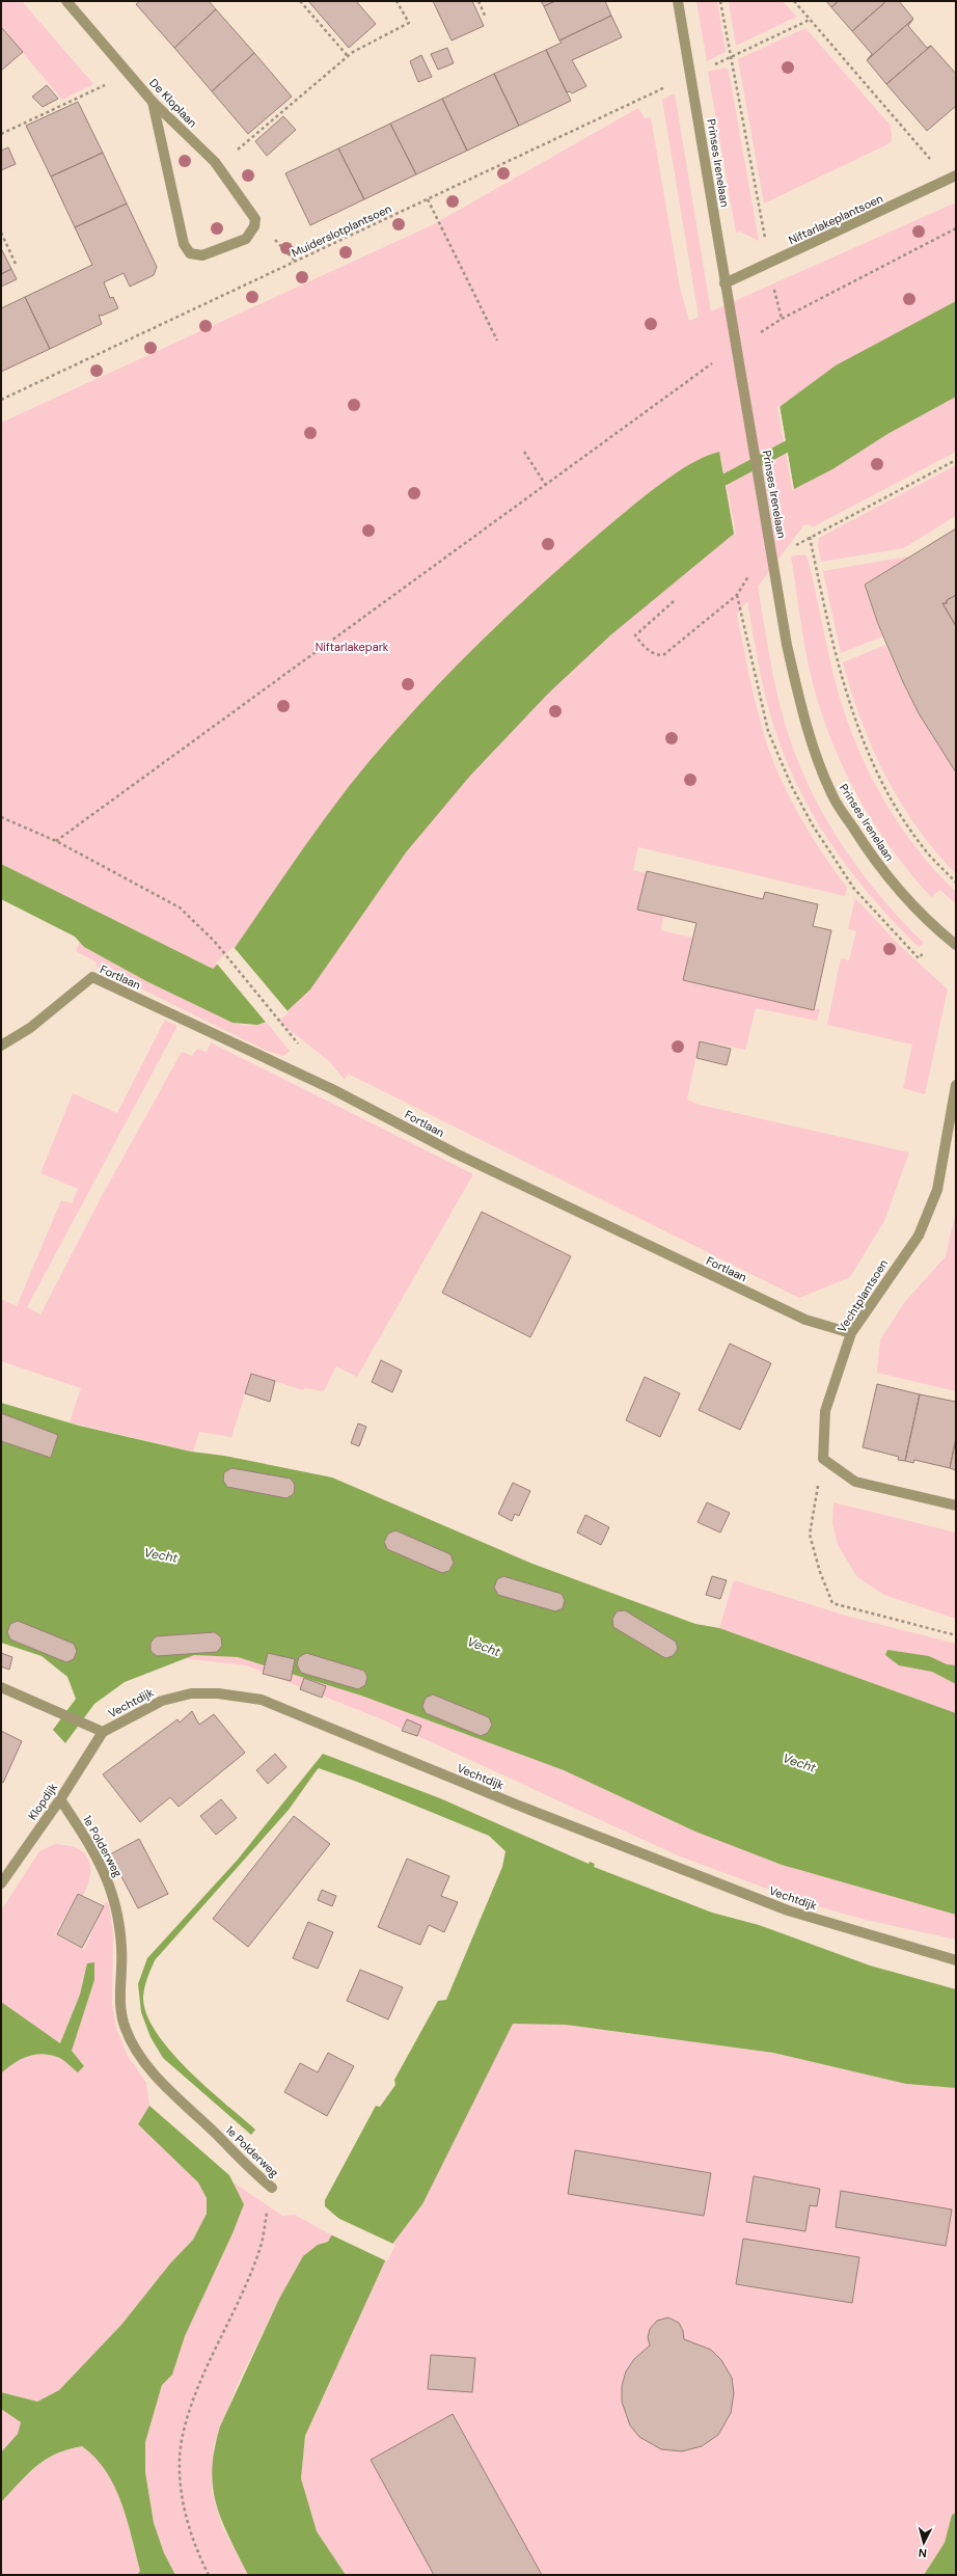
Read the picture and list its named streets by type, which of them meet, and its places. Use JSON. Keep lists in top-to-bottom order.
{
  "streets": {
    "street": [
      "De Kloplaan",
      "Prinses Irenelaan",
      "Niftarlakeplantsoen",
      "Fortlaan",
      "Vechtplantsoen",
      "Vechtdijk",
      "Klopdijk",
      "1e Polderweg"
    ],
    "path": ["Muiderslotplantsoen"]
  },
  "crossings": [
    ["Prinses Irenelaan", "Niftarlakeplantsoen"],
    ["Prinses Irenelaan", "Muiderslotplantsoen"],
    ["Fortlaan", "Vechtplantsoen"],
    ["Vechtdijk", "Klopdijk"],
    ["Klopdijk", "1e Polderweg"]
  ],
  "water": ["Vecht"],
  "parks": ["Niftarlakepark"],
  "north": "bottom"
}
